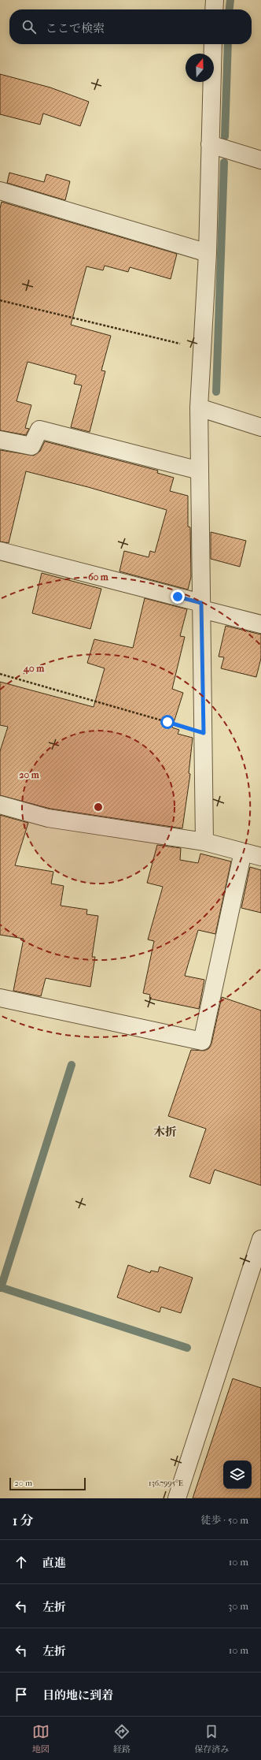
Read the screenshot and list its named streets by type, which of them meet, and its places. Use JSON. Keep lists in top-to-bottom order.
{
  "districts": ["木折"],
  "scale_bar": "20 m",
  "north": "top",
  "page": {
    "search": "ここで検索",
    "scale": "20 m",
    "heading": ["1 分", "徒歩 · 50 m"],
    "list": [
      ["直進", "10 m"],
      ["左折", "30 m"],
      ["左折", "10 m"],
      "目的地に到着"
    ],
    "nav": ["地図", "経路", "保存済み"]
  },
  "coordinates": ["136.7995°E"],
  "rings": ["60 m", "40 m", "20 m"]
}
